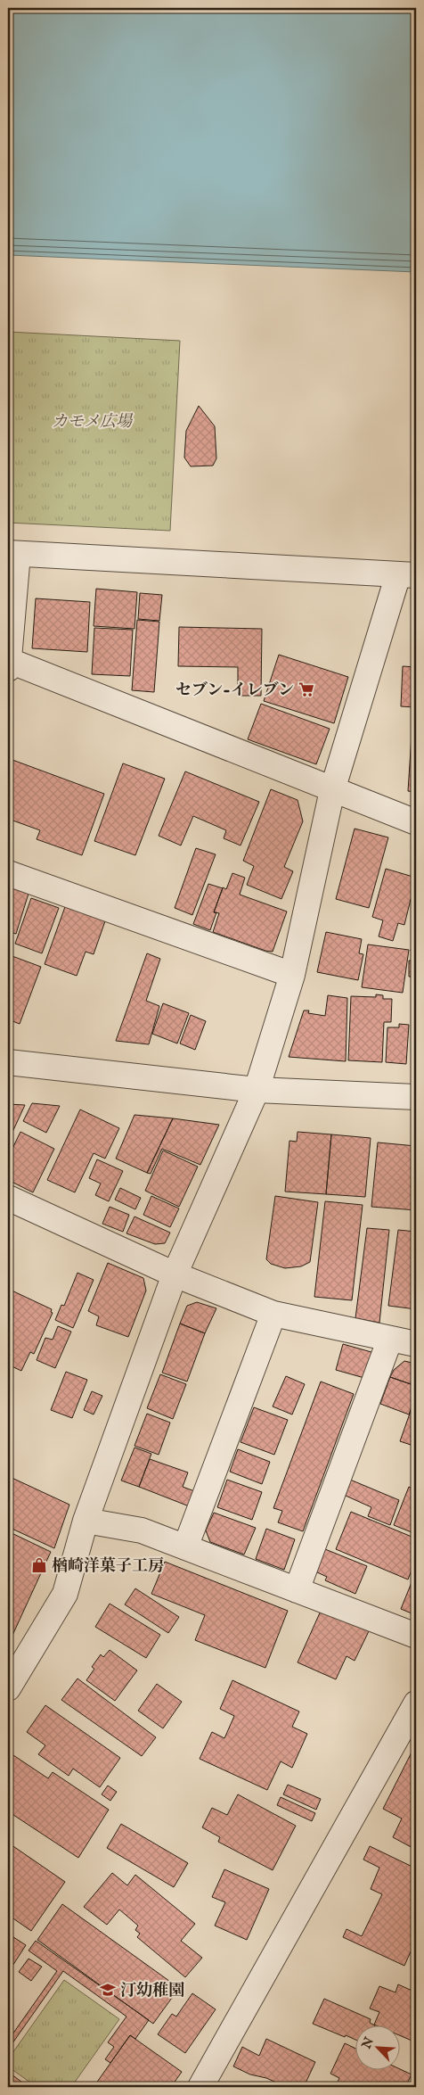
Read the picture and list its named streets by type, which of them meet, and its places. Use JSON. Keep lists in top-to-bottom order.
{
  "parks": ["カモメ広場"],
  "places": {
    "supermarket": ["セブン-イレブン"],
    "shop": ["楢崎洋菓子工房"],
    "school or university": ["汀幼稚園"]
  },
  "north": "top left"
}
